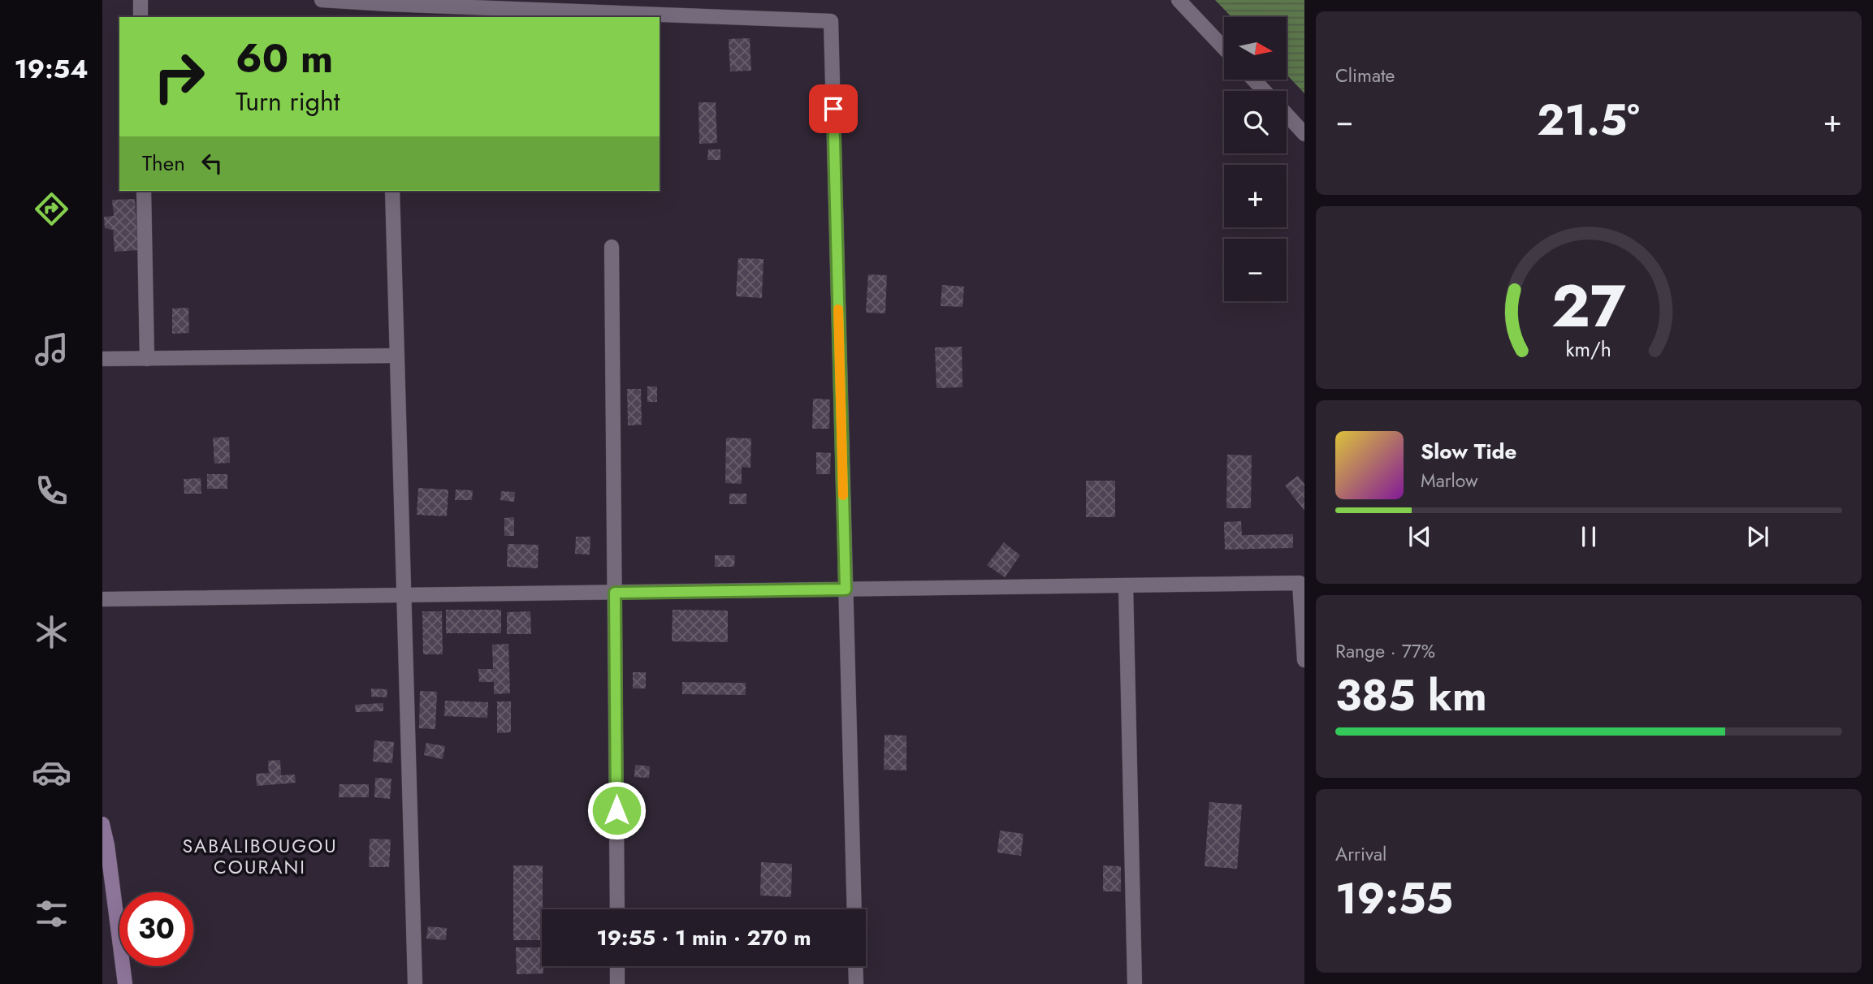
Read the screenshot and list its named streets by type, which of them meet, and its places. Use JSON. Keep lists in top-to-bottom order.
{
  "districts": ["SABALIBOUGOU COURANI"],
  "north": "right",
  "page": {
    "tabs": "19:54",
    "tile": [
      "Climate",
      ["Range · 77%", "385 km"],
      ["Arrival", "19:55"]
    ],
    "map_buttons": ["+", "−"],
    "turn": ["60 m", "Turn right"],
    "heat": ["−", "21.5°", "+"],
    "then": "Then",
    "song": ["Slow Tide", "Marlow"],
    "limit": "30",
    "trip": "19:55 · 1 min · 270 m",
    "gauge": ["27", "km/h"]
  }
}
